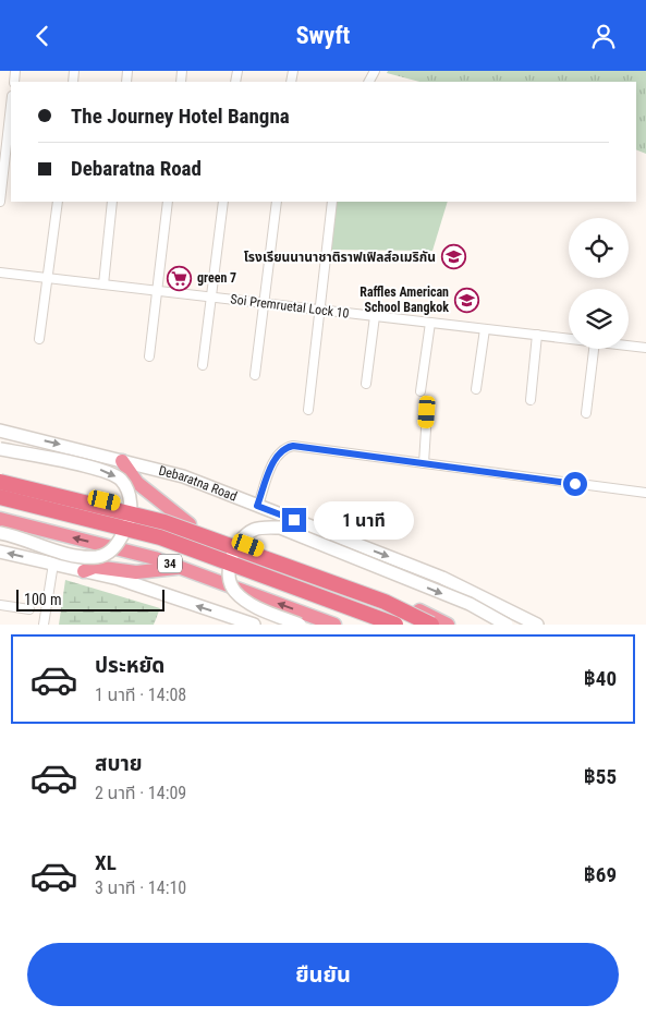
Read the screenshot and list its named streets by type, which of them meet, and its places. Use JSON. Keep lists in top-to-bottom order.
{
  "streets": {
    "highway": ["34"],
    "main road": ["Debaratna Road"],
    "street": ["Soi Premruetal Lock 10"]
  },
  "one_way": ["Debaratna Road"],
  "places": {
    "school or university": ["โรงเรียนนานาชาติราฟเฟิลส์อเมริกัน", "Raffles American School Bangkok"],
    "supermarket": ["green 7"]
  },
  "scale_bar": "100 m",
  "page": {
    "header": "Swyft",
    "banner": ["The Journey Hotel Bangna", "Debaratna Road"],
    "bubble": "1 นาที",
    "scale": "100 m",
    "list": [
      {
        "name": "ประหยัด",
        "note": "1 นาที · 14:08",
        "value": "฿40"
      },
      {
        "name": "สบาย",
        "note": "2 นาที · 14:09",
        "value": "฿55"
      },
      {
        "name": "XL",
        "note": "3 นาที · 14:10",
        "value": "฿69"
      }
    ],
    "buttons": "ยืนยัน"
  }
}
